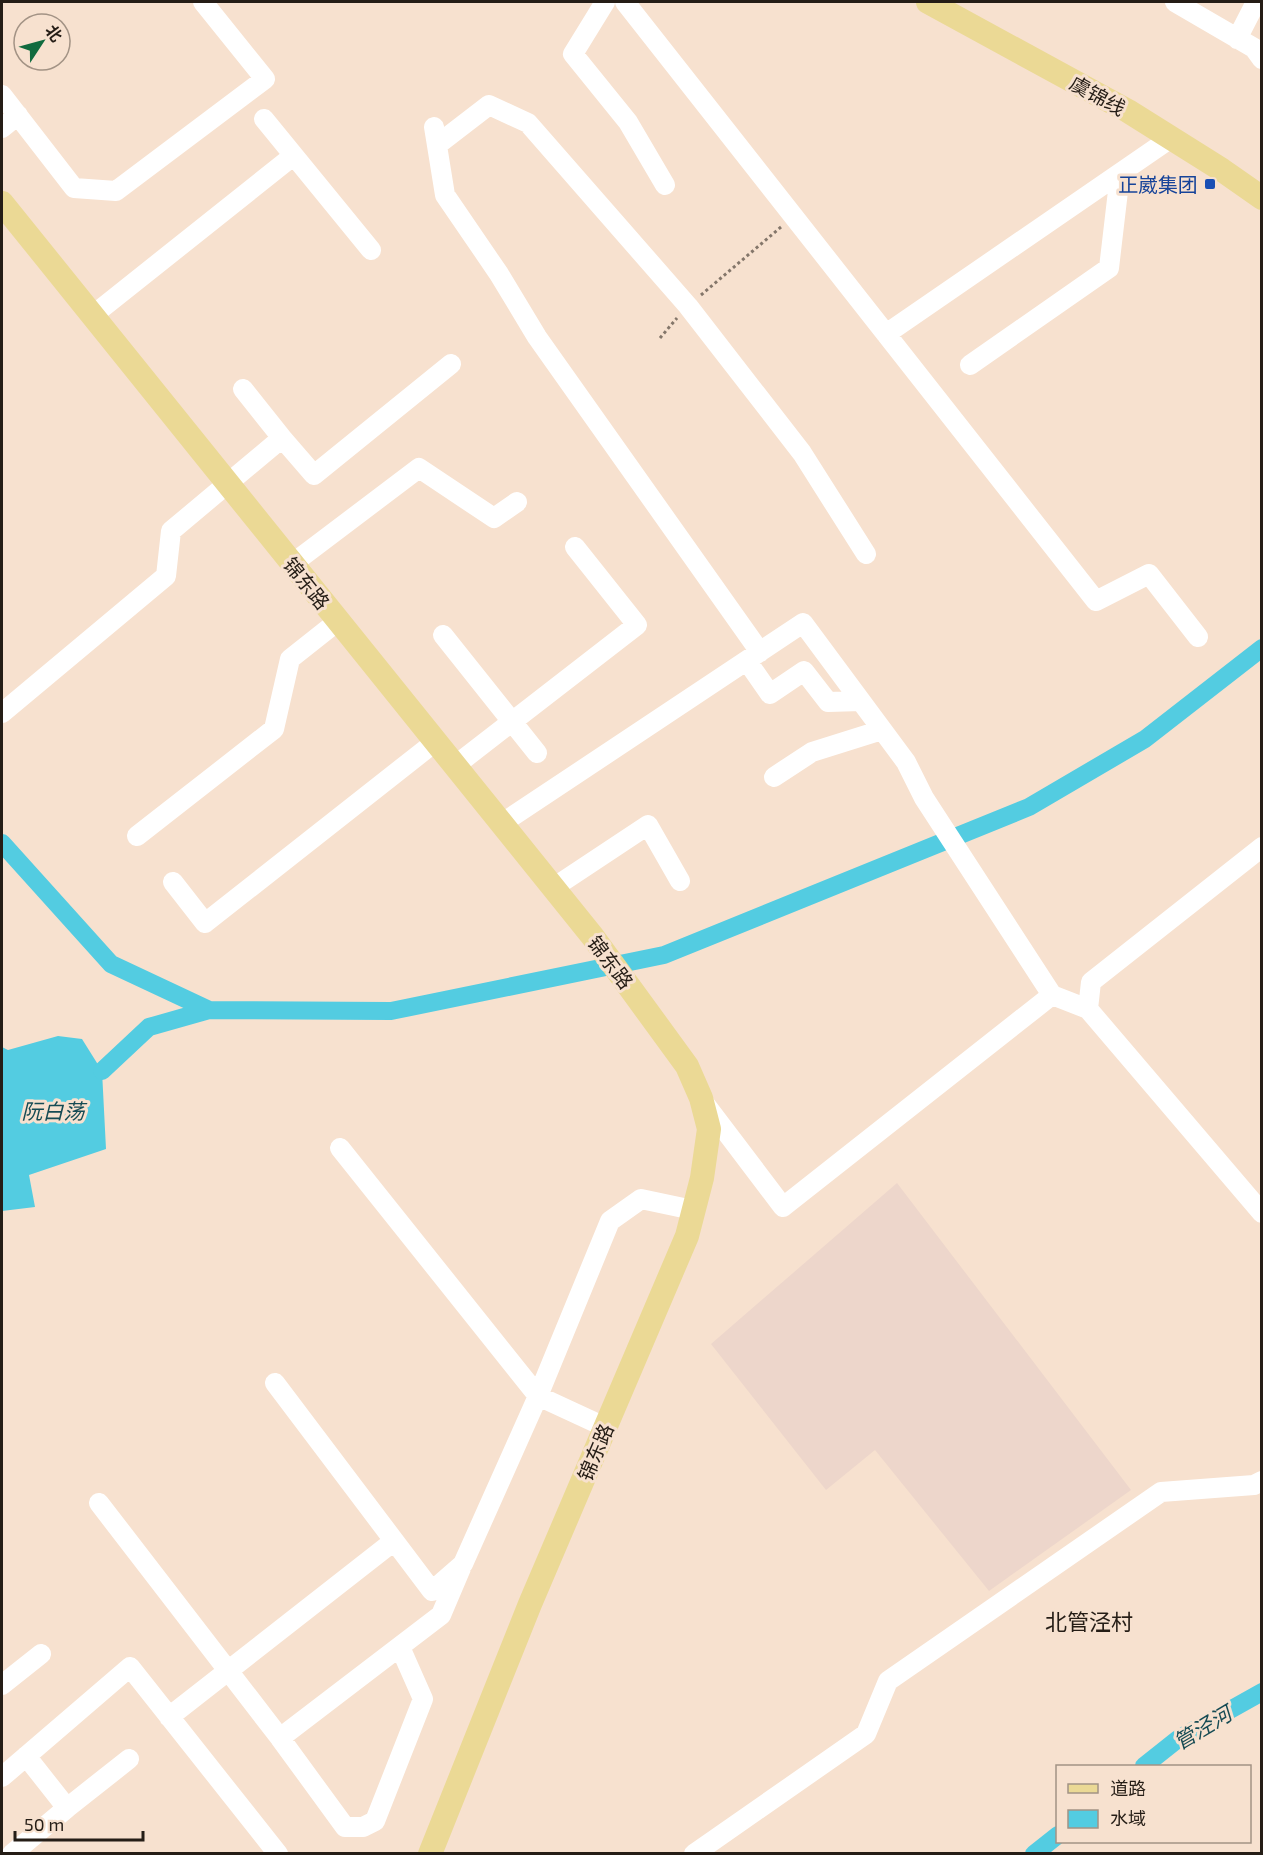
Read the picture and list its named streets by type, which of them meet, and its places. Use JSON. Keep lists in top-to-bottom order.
{
  "streets": {
    "main road": ["虞锦线", "锦东路"]
  },
  "districts": ["北管泾村"],
  "water": ["阮白荡", "管泾河"],
  "places": {
    "transit": ["正崴集团"]
  },
  "legend": ["道路", "水域"],
  "scale_bar": "50 m",
  "north": "top right"
}
